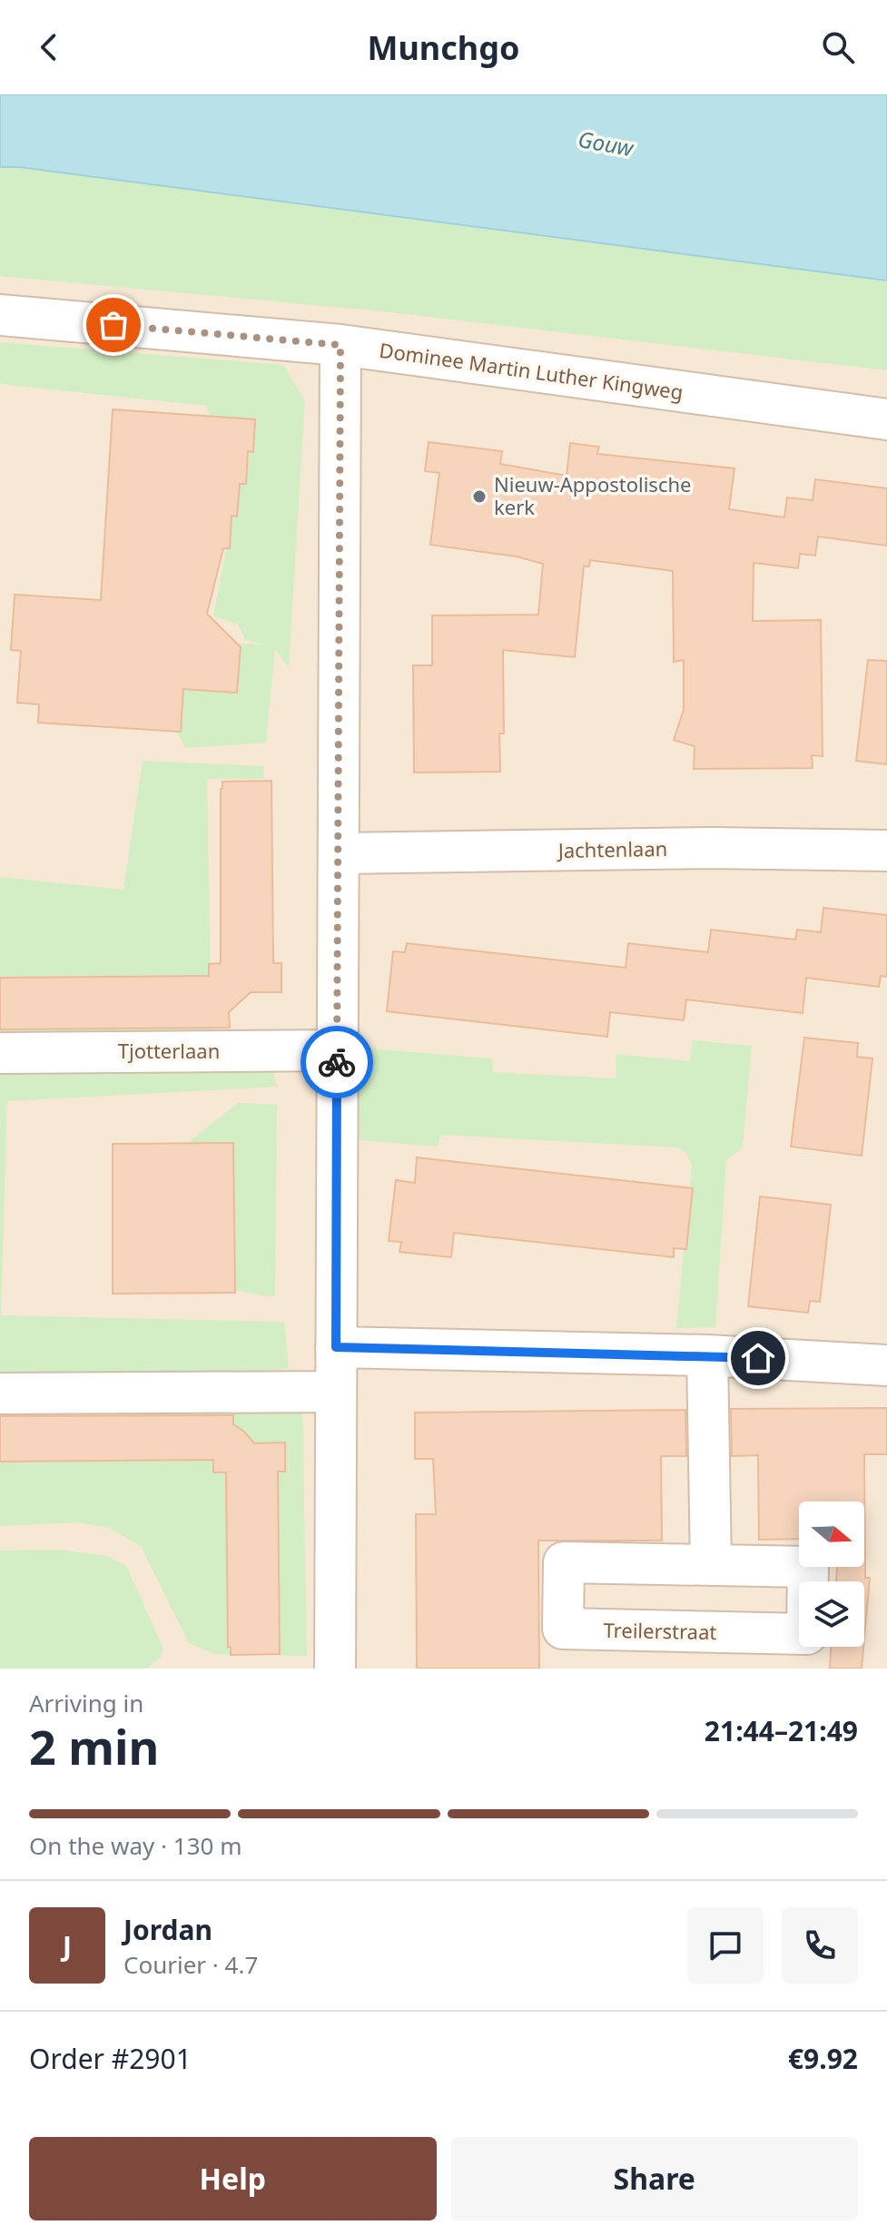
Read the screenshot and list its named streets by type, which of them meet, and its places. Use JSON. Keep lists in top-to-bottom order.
{
  "streets": {
    "street": [
      "Dominee Martin Luther Kingweg",
      "Jachtenlaan",
      "Tjotterlaan",
      "Treilerstraat"
    ]
  },
  "water": ["Gouw"],
  "places": ["Nieuw-Appostolische kerk"],
  "north": "right",
  "page": {
    "header": "Munchgo",
    "heading": ["2 min", "Arriving in", "21:44–21:49"],
    "panel": [
      "Jordan",
      "Courier · 4.7",
      "Order #2901",
      "€9.92"
    ],
    "bar": "On the way · 130 m",
    "round": "J",
    "buttons": ["Help", "Share"]
  }
}
